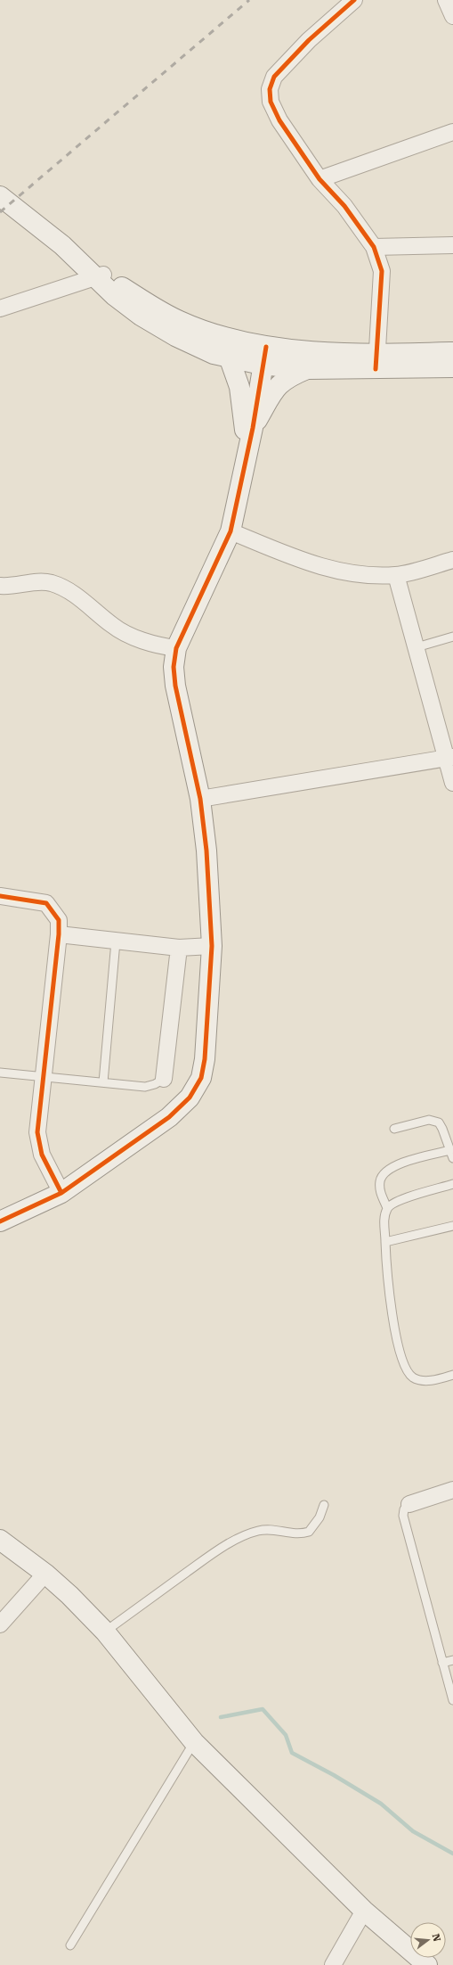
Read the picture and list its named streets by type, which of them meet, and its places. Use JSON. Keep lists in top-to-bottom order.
{
  "north": "right"
}
